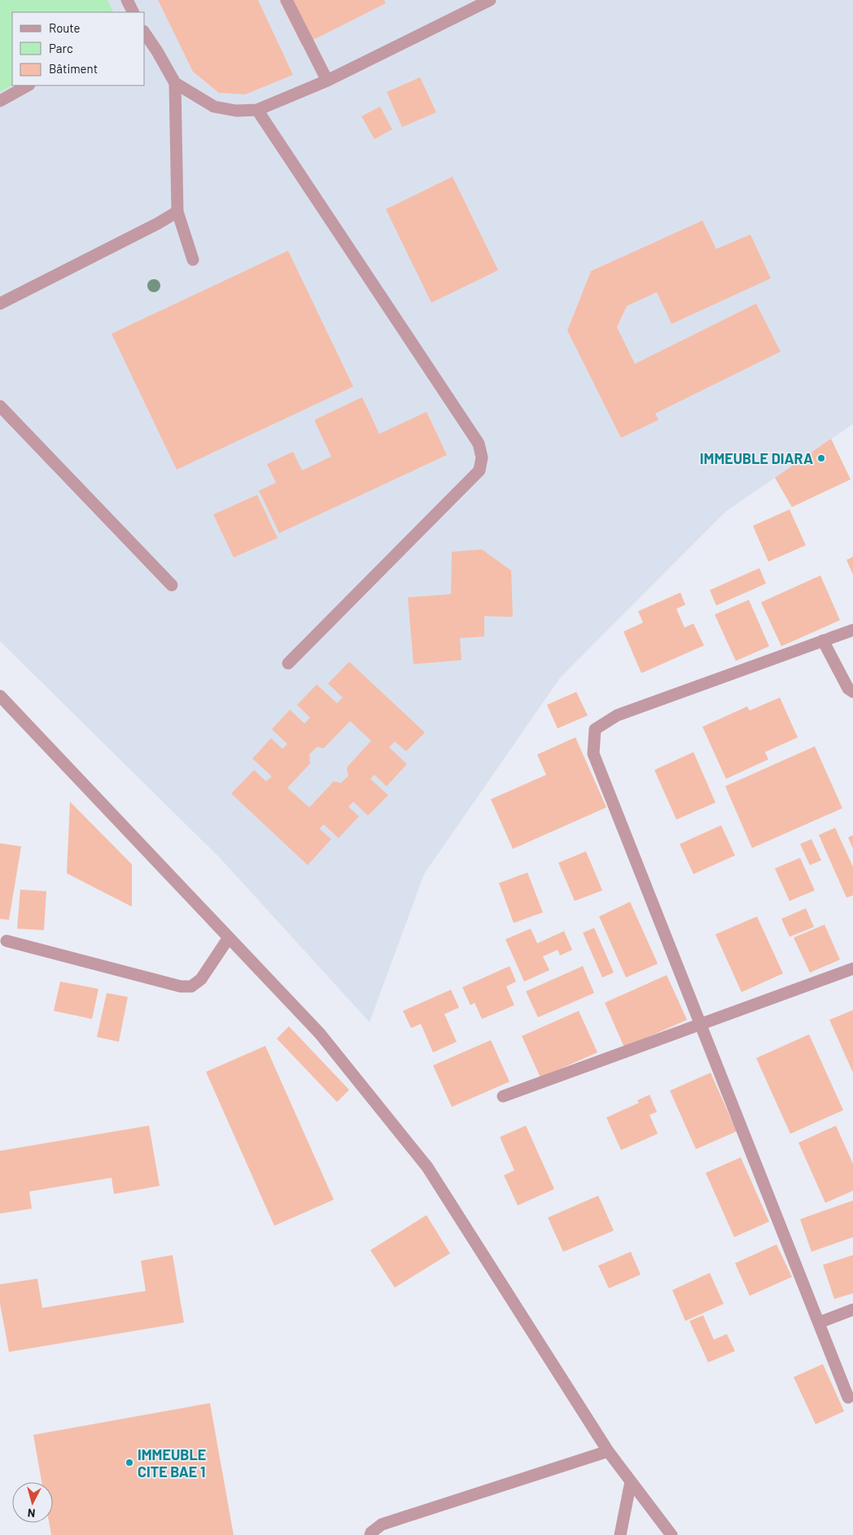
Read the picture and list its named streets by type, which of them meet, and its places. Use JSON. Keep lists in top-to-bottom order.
{
  "places": ["IMMEUBLE DIARA", "IMMEUBLE CITE BAE 1"],
  "legend": ["Route", "Parc", "Bâtiment"],
  "north": "bottom"
}
